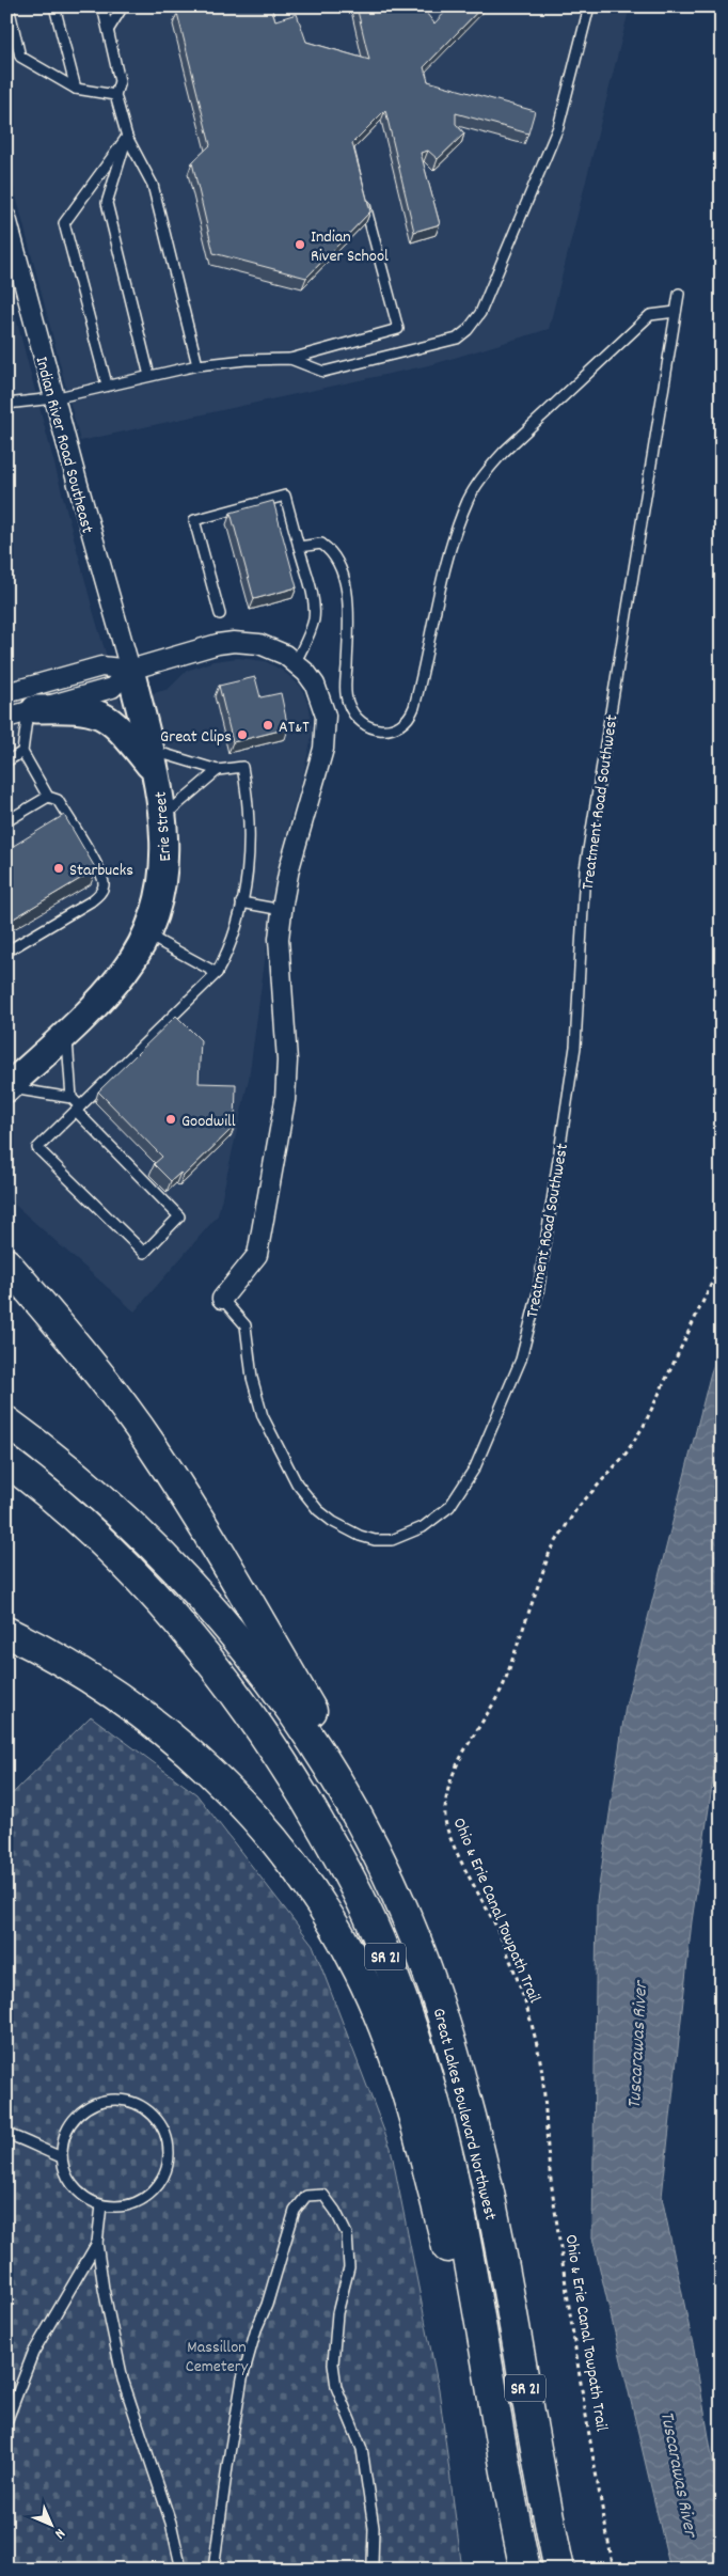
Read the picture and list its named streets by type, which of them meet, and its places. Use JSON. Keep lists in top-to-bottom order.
{
  "streets": {
    "highway": ["SR 21", "Great Lakes Boulevard Northwest"],
    "street": ["Indian River Road Southeast", "Treatment Road Southwest", "Erie Street"],
    "path": ["Ohio & Erie Canal Towpath Trail"]
  },
  "crossings": [
    ["Indian River Road Southeast", "Treatment Road Southwest"],
    ["Indian River Road Southeast", "Erie Street"],
    ["Treatment Road Southwest", "Erie Street"]
  ],
  "water": ["Tuscarawas River"],
  "parks": ["Massillon Cemetery"],
  "places": [
    "Indian River School",
    "AT&T",
    "Great Clips",
    "Starbucks",
    "Goodwill"
  ],
  "north": "bottom right"
}
